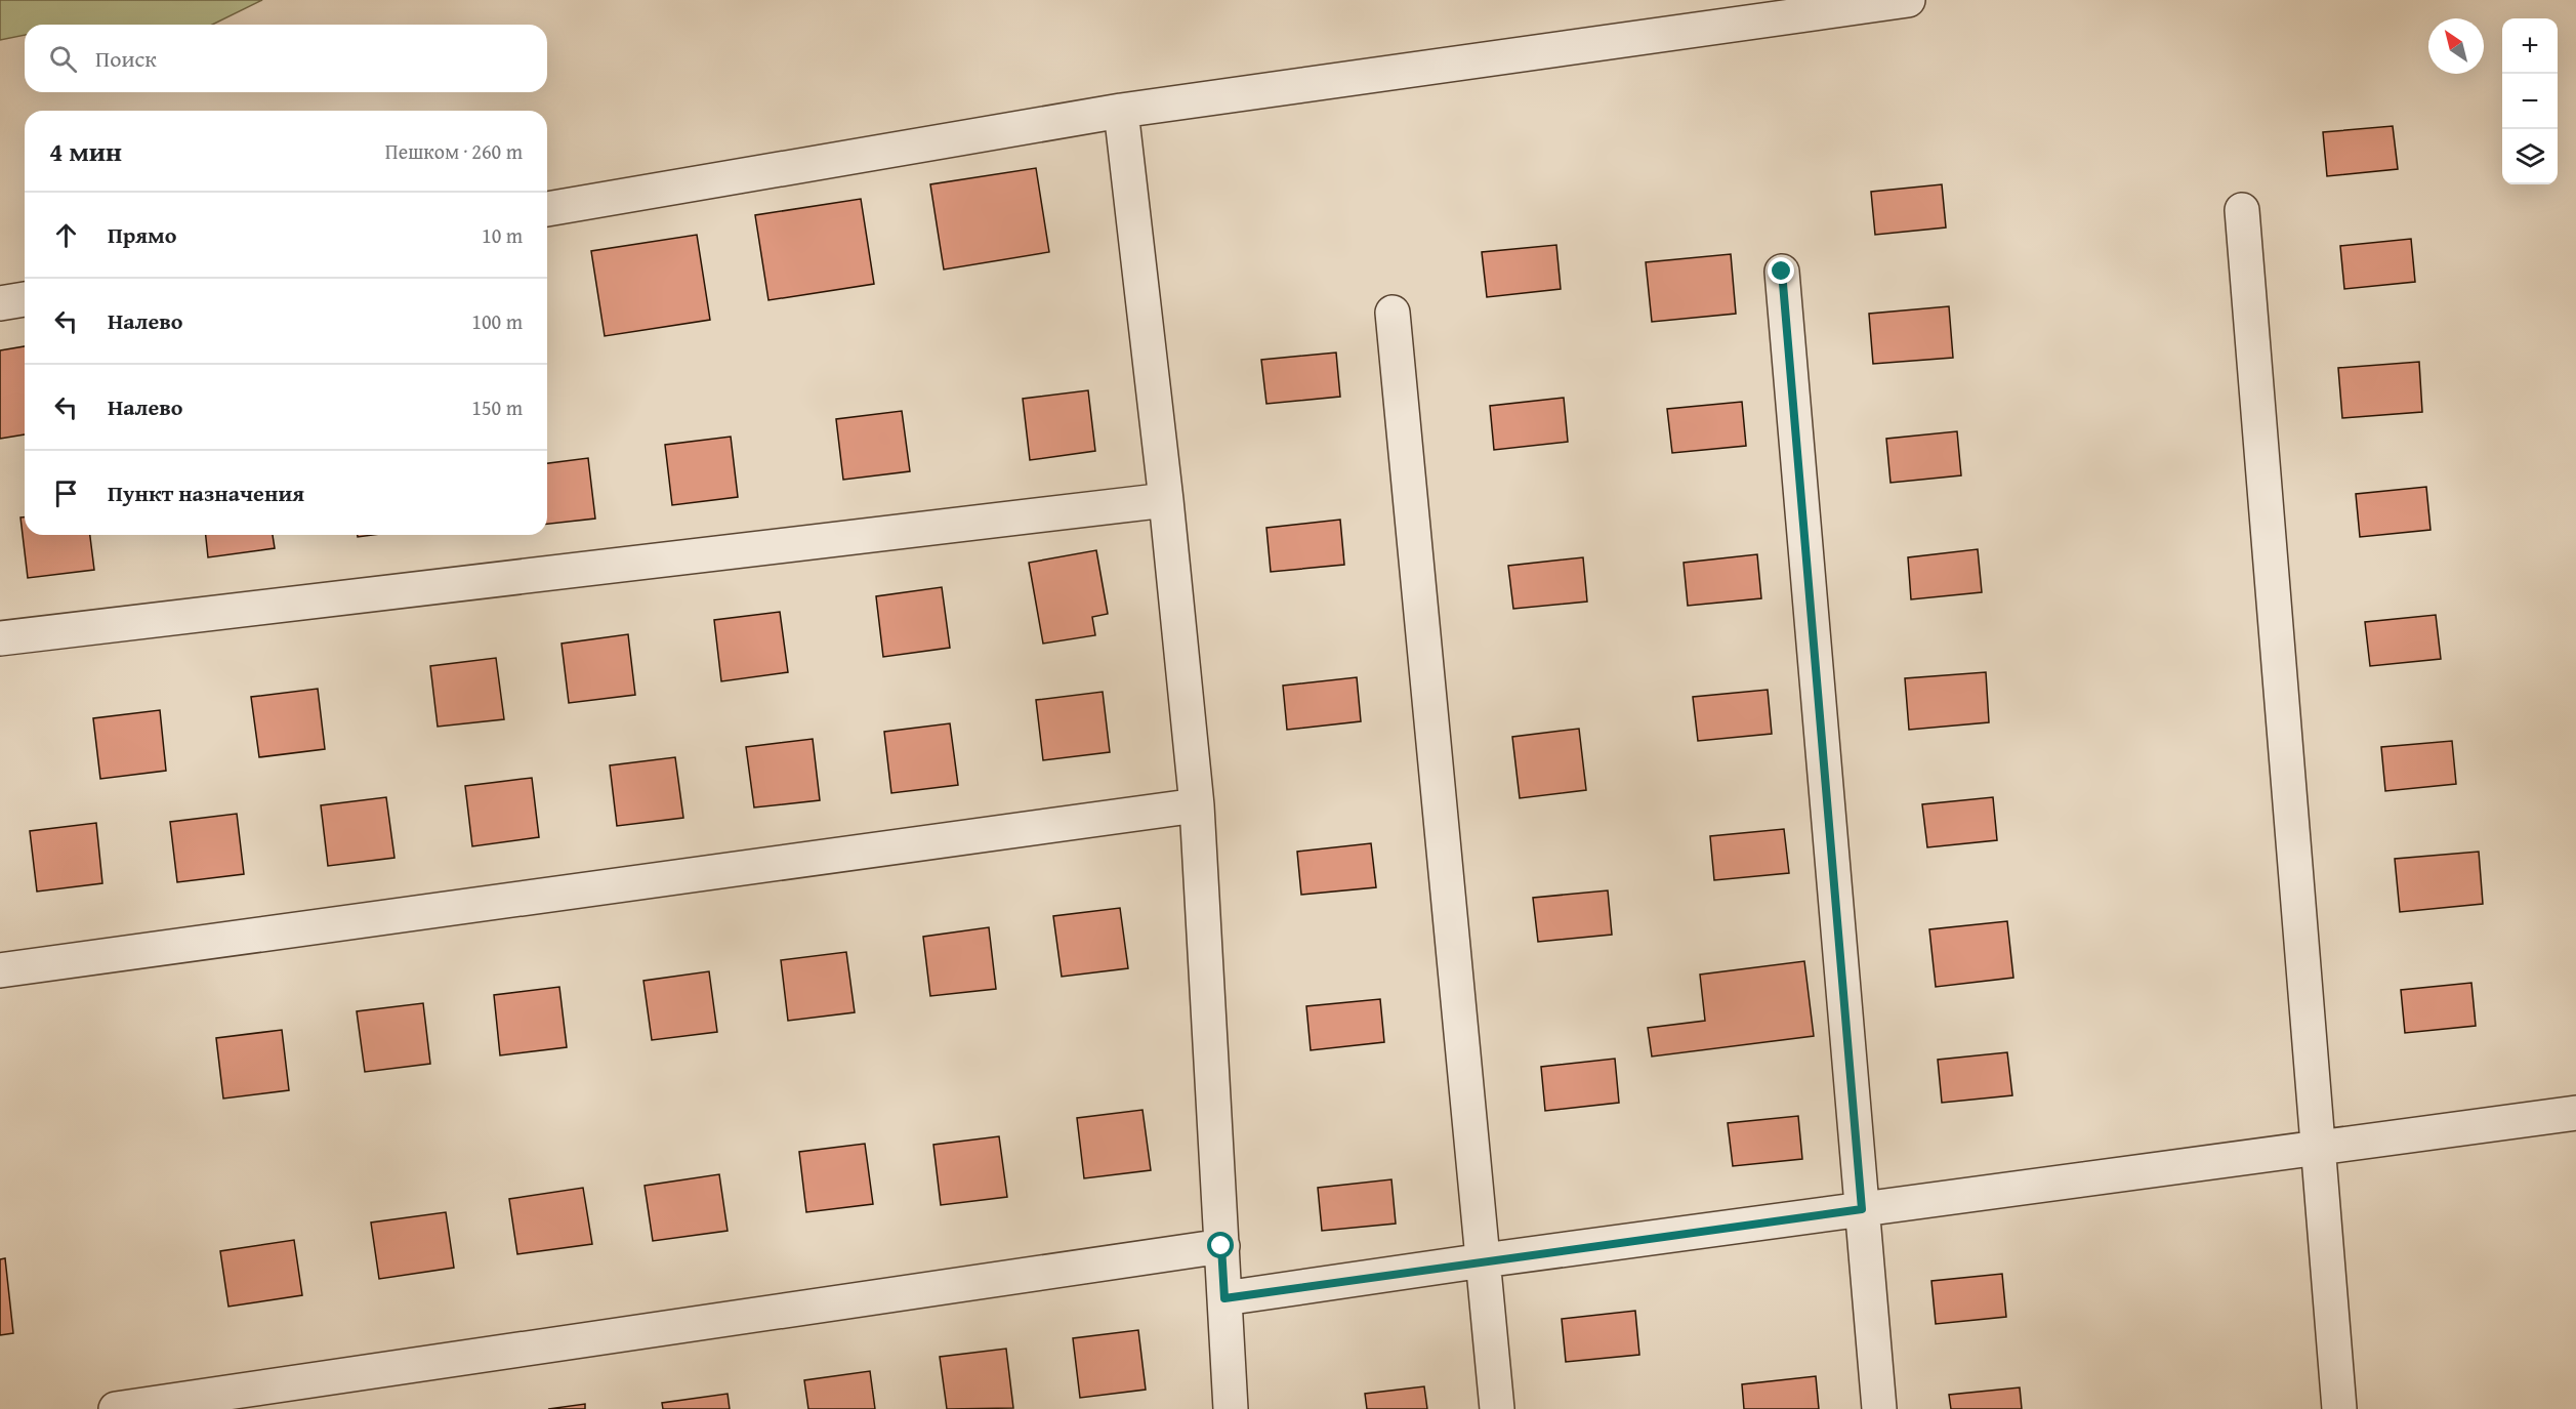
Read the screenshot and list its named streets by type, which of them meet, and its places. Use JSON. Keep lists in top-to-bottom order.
{
  "north": "top left",
  "page": {
    "map_buttons": ["+", "−"],
    "search": "Поиск",
    "heading": ["4 мин", "Пешком · 260 m"],
    "list": [
      ["Прямо", "10 m"],
      ["Налево", "100 m"],
      ["Налево", "150 m"],
      "Пункт назначения"
    ]
  }
}
